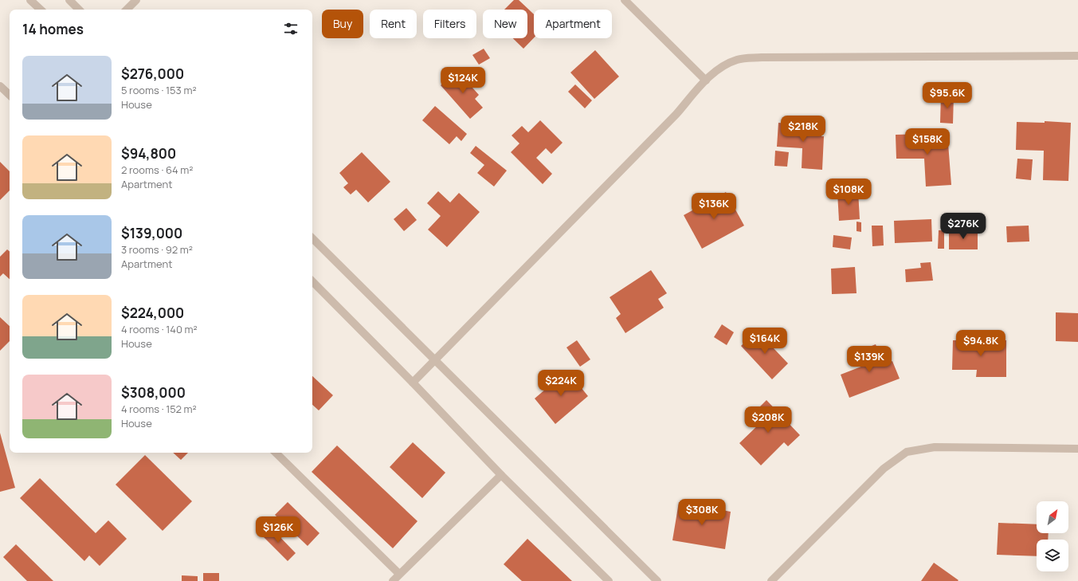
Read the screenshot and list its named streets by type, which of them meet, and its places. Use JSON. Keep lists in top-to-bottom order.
{
  "north": "top right",
  "page": {
    "chip": [
      "Buy",
      "Rent",
      "Filters",
      "New",
      "Apartment"
    ],
    "heading": "14 homes",
    "list": [
      {
        "name": "$276,000",
        "note": "5 rooms · 153 m² · House"
      },
      {
        "name": "$94,800",
        "note": "2 rooms · 64 m² · Apartment"
      },
      {
        "name": "$139,000",
        "note": "3 rooms · 92 m² · Apartment"
      },
      {
        "name": "$224,000",
        "note": "4 rooms · 140 m² · House"
      },
      {
        "name": "$308,000",
        "note": "4 rooms · 152 m² · House"
      }
    ],
    "price": [
      "$124K",
      "$95.6K",
      "$218K",
      "$158K",
      "$108K",
      "$136K",
      "$276K",
      "$164K",
      "$94.8K",
      "$139K",
      "$224K",
      "$208K",
      "$308K",
      "$126K"
    ]
  }
}
